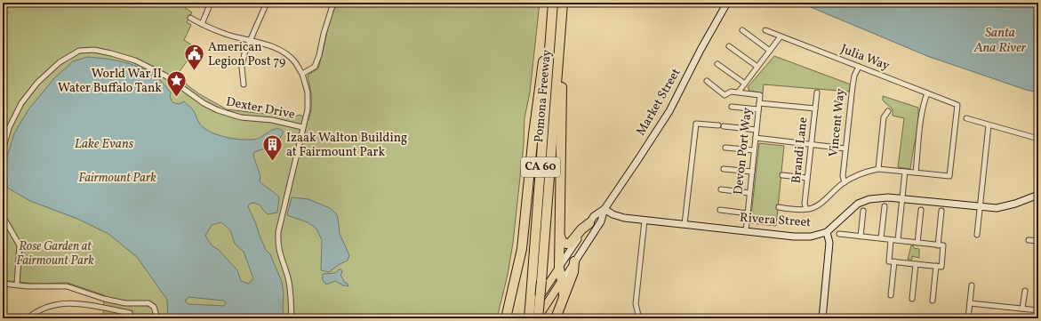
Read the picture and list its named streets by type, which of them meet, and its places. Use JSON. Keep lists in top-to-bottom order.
{
  "streets": {
    "highway": ["Pomona Freeway", "CA 60"],
    "main road": ["Market Street"],
    "street": [
      "Julia Way",
      "Dexter Drive",
      "Vincent Way",
      "Brandi Lane",
      "Devon Port Way",
      "Rivera Street"
    ]
  },
  "crossings": [
    ["Julia Way", "Vincent Way"],
    ["Pomona Freeway", "Market Street"],
    ["Market Street", "Rivera Street"],
    ["Devon Port Way", "Rivera Street"]
  ],
  "water": ["Santa Ana River", "Lake Evans"],
  "parks": ["Fairmount Park", "Rose Garden at Fairmount Park"],
  "places": {
    "public building": ["American Legion Post 79"],
    "place": ["World War II Water Buffalo Tank"],
    "building": ["Izaak Walton Building at Fairmount Park"]
  }
}
